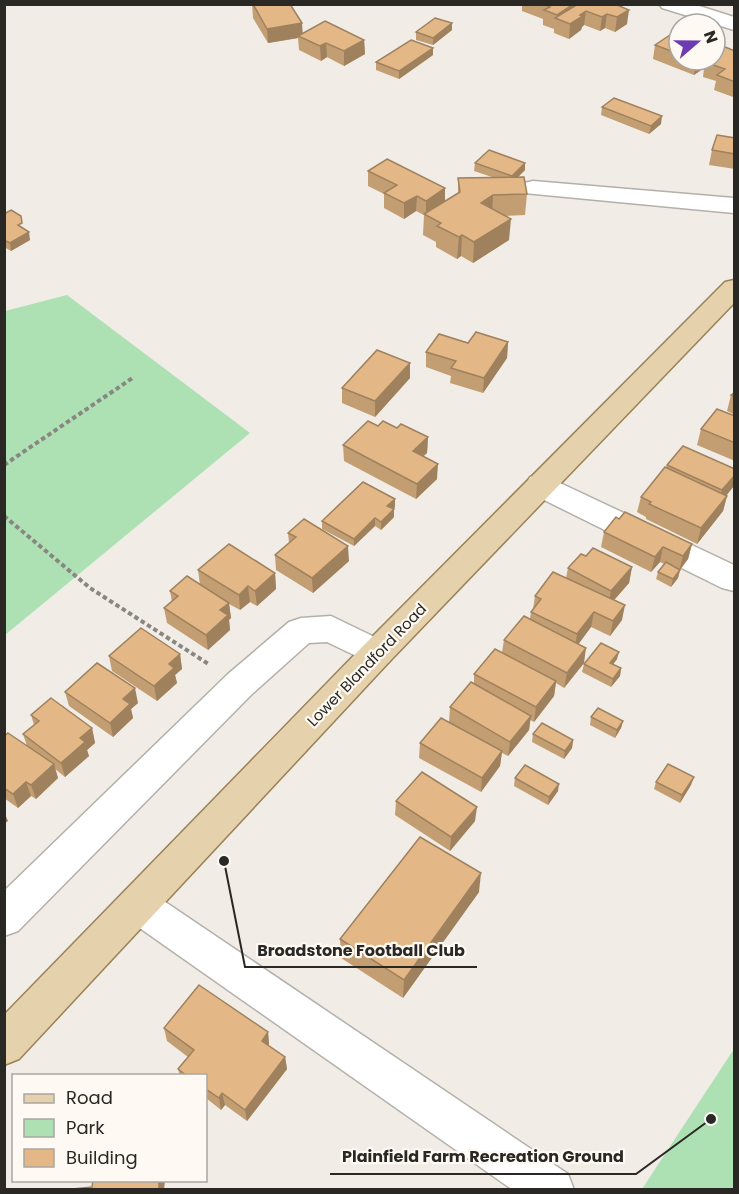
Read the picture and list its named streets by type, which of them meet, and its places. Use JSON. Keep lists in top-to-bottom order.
{
  "streets": {
    "main road": ["Lower Blandford Road"]
  },
  "places": ["Broadstone Football Club", "Plainfield Farm Recreation Ground"],
  "legend": ["Road", "Park", "Building"],
  "north": "right"
}
